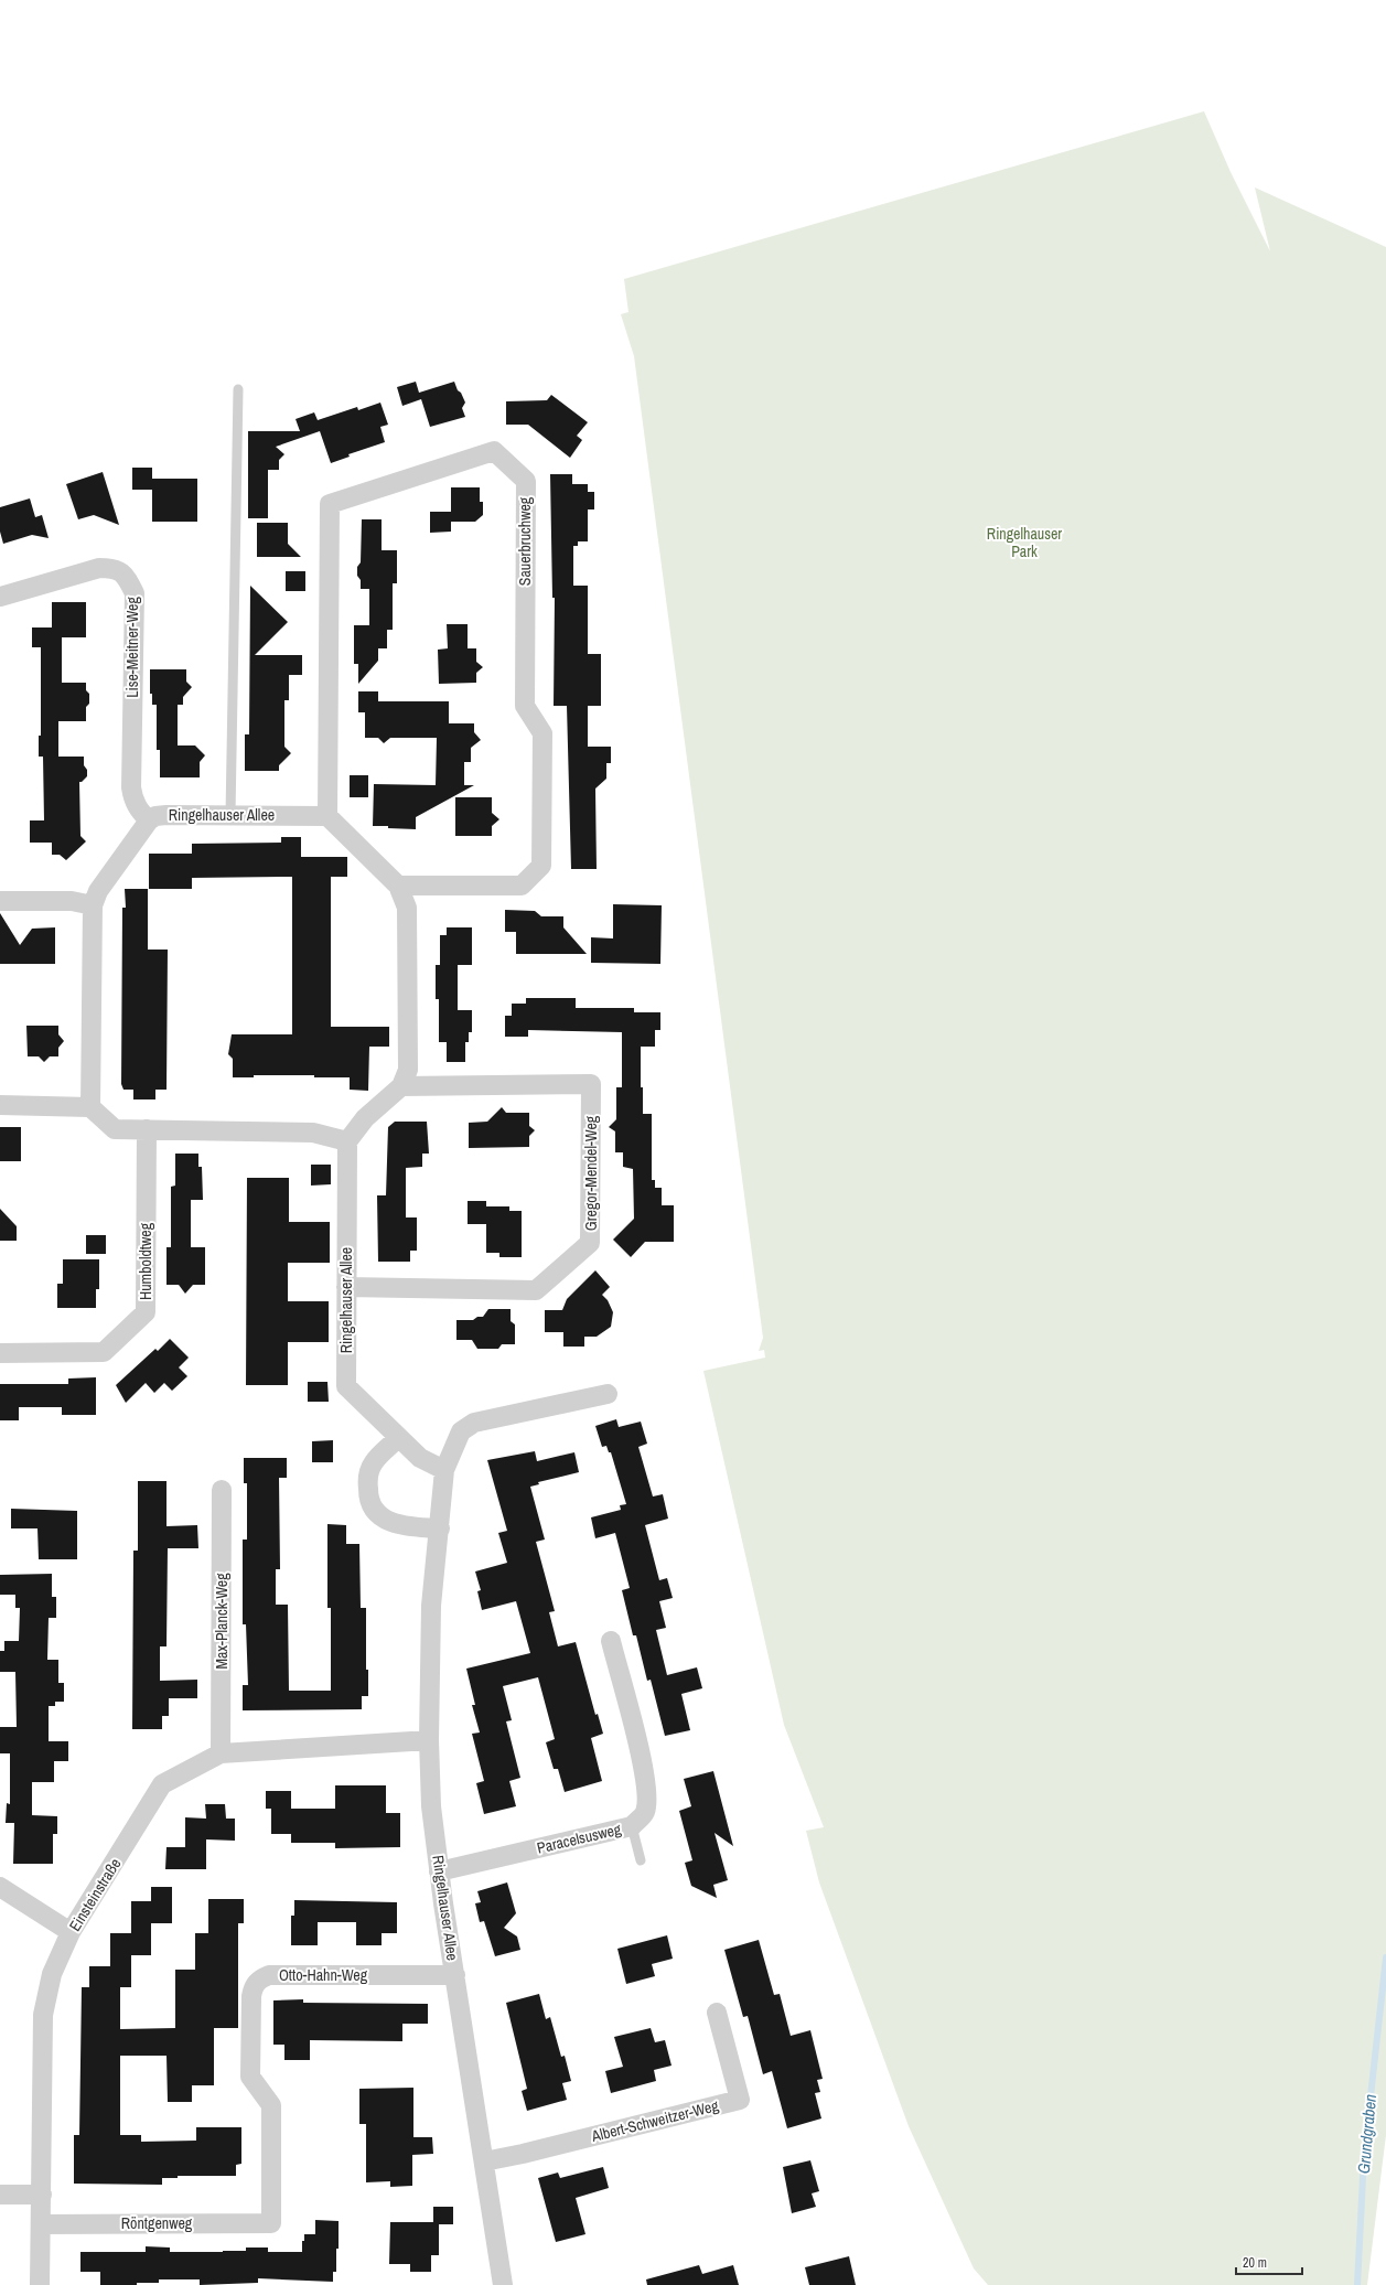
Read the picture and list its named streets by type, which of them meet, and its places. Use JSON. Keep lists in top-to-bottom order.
{
  "streets": {
    "street": [
      "Sauerbruchweg",
      "Lise-Meitner-Weg",
      "Ringelhauser Allee",
      "Gregor-Mendel-Weg",
      "Humboldtweg",
      "Max-Planck-Weg",
      "Paracelsusweg",
      "Einsteinstraße",
      "Otto-Hahn-Weg",
      "Albert-Schweitzer-Weg",
      "Röntgenweg"
    ]
  },
  "crossings": [
    ["Sauerbruchweg", "Ringelhauser Allee"],
    ["Lise-Meitner-Weg", "Ringelhauser Allee"],
    ["Ringelhauser Allee", "Gregor-Mendel-Weg"],
    ["Ringelhauser Allee", "Paracelsusweg"],
    ["Ringelhauser Allee", "Einsteinstraße"],
    ["Ringelhauser Allee", "Otto-Hahn-Weg"],
    ["Ringelhauser Allee", "Albert-Schweitzer-Weg"],
    ["Max-Planck-Weg", "Einsteinstraße"],
    ["Einsteinstraße", "Röntgenweg"],
    ["Otto-Hahn-Weg", "Röntgenweg"]
  ],
  "water": ["Grundgraben"],
  "parks": ["Ringelhauser Park"],
  "scale_bar": "20 m"
}
